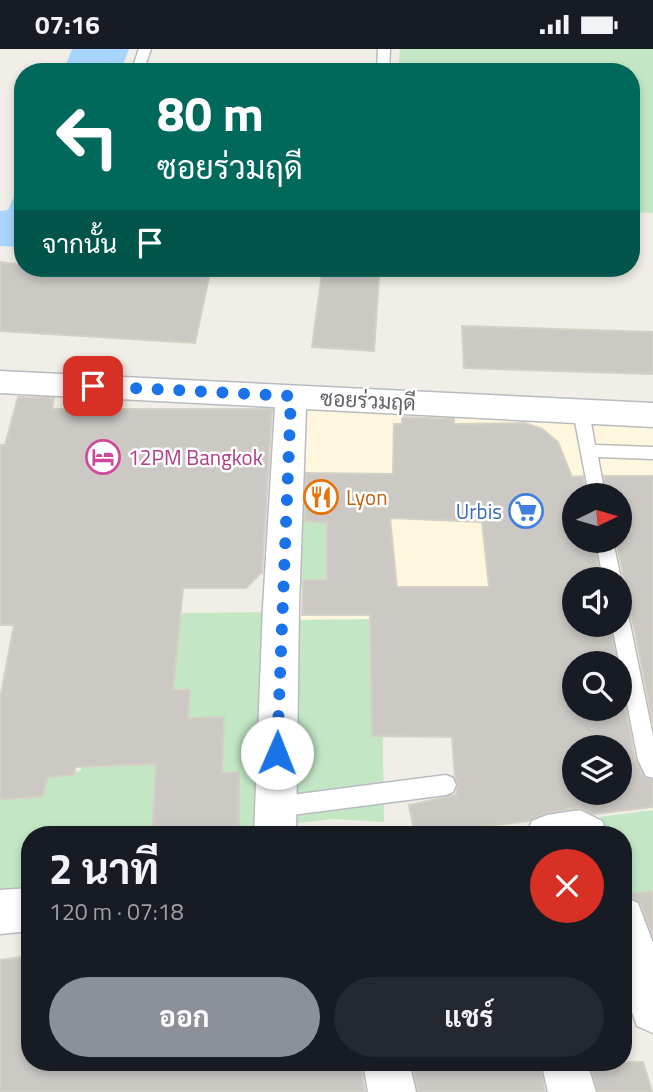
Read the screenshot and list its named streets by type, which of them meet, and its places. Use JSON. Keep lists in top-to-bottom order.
{
  "streets": {
    "street": ["ซอยร่วมฤดี"]
  },
  "places": {
    "hotel": ["12PM Bangkok"],
    "restaurant": ["Lyon"],
    "supermarket": ["Urbis"]
  },
  "north": "right",
  "page": {
    "status": "07:16",
    "turn": ["80 m", "ซอยร่วมฤดี"],
    "then": "จากนั้น",
    "heading": ["2 นาที", "120 m · 07:18"],
    "buttons": ["ออก", "แชร์"]
  }
}
